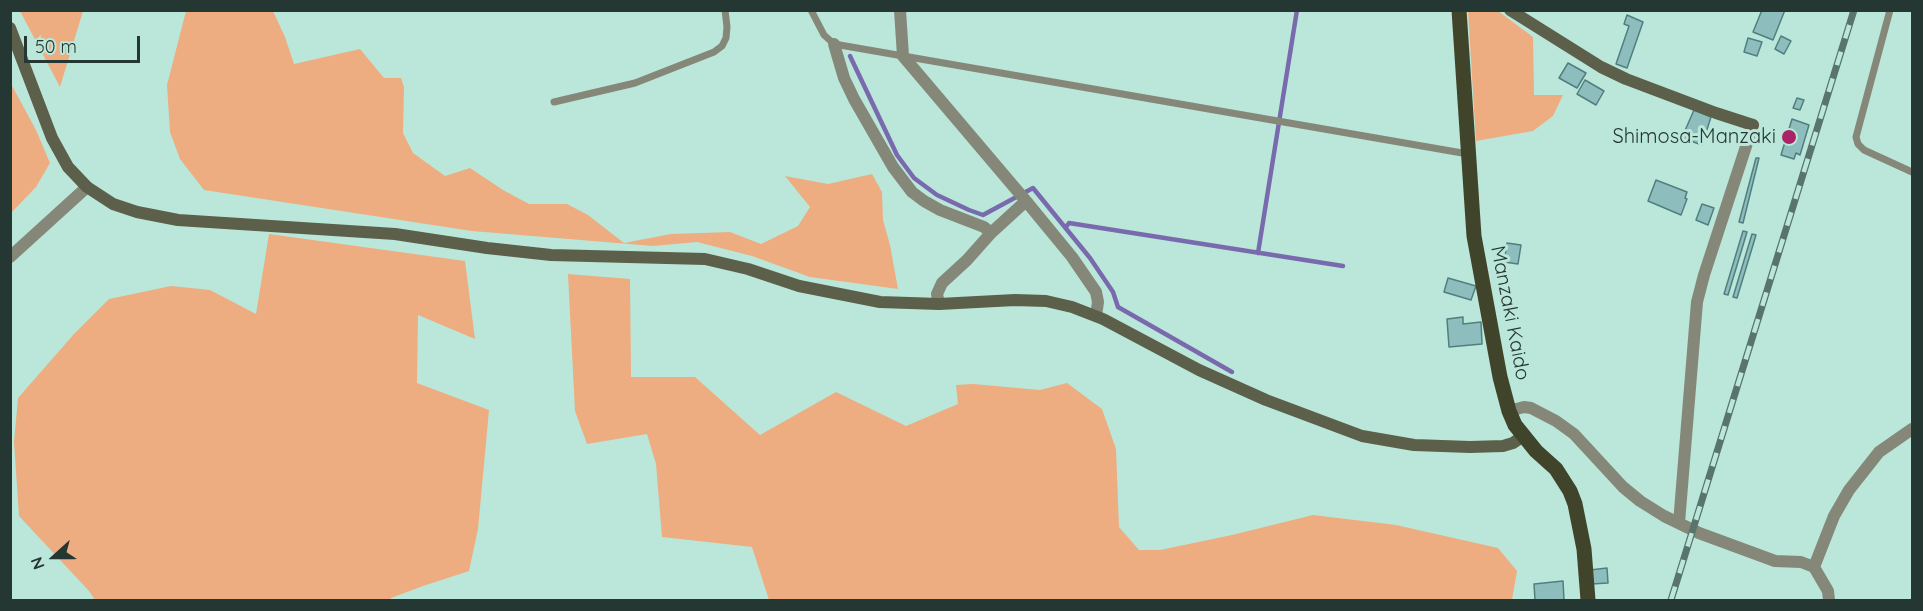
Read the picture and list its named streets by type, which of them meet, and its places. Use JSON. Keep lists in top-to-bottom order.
{
  "streets": {
    "main road": ["Manzaki Kaido"]
  },
  "places": ["Shimosa-Manzaki"],
  "scale_bar": "50 m",
  "north": "left"
}
